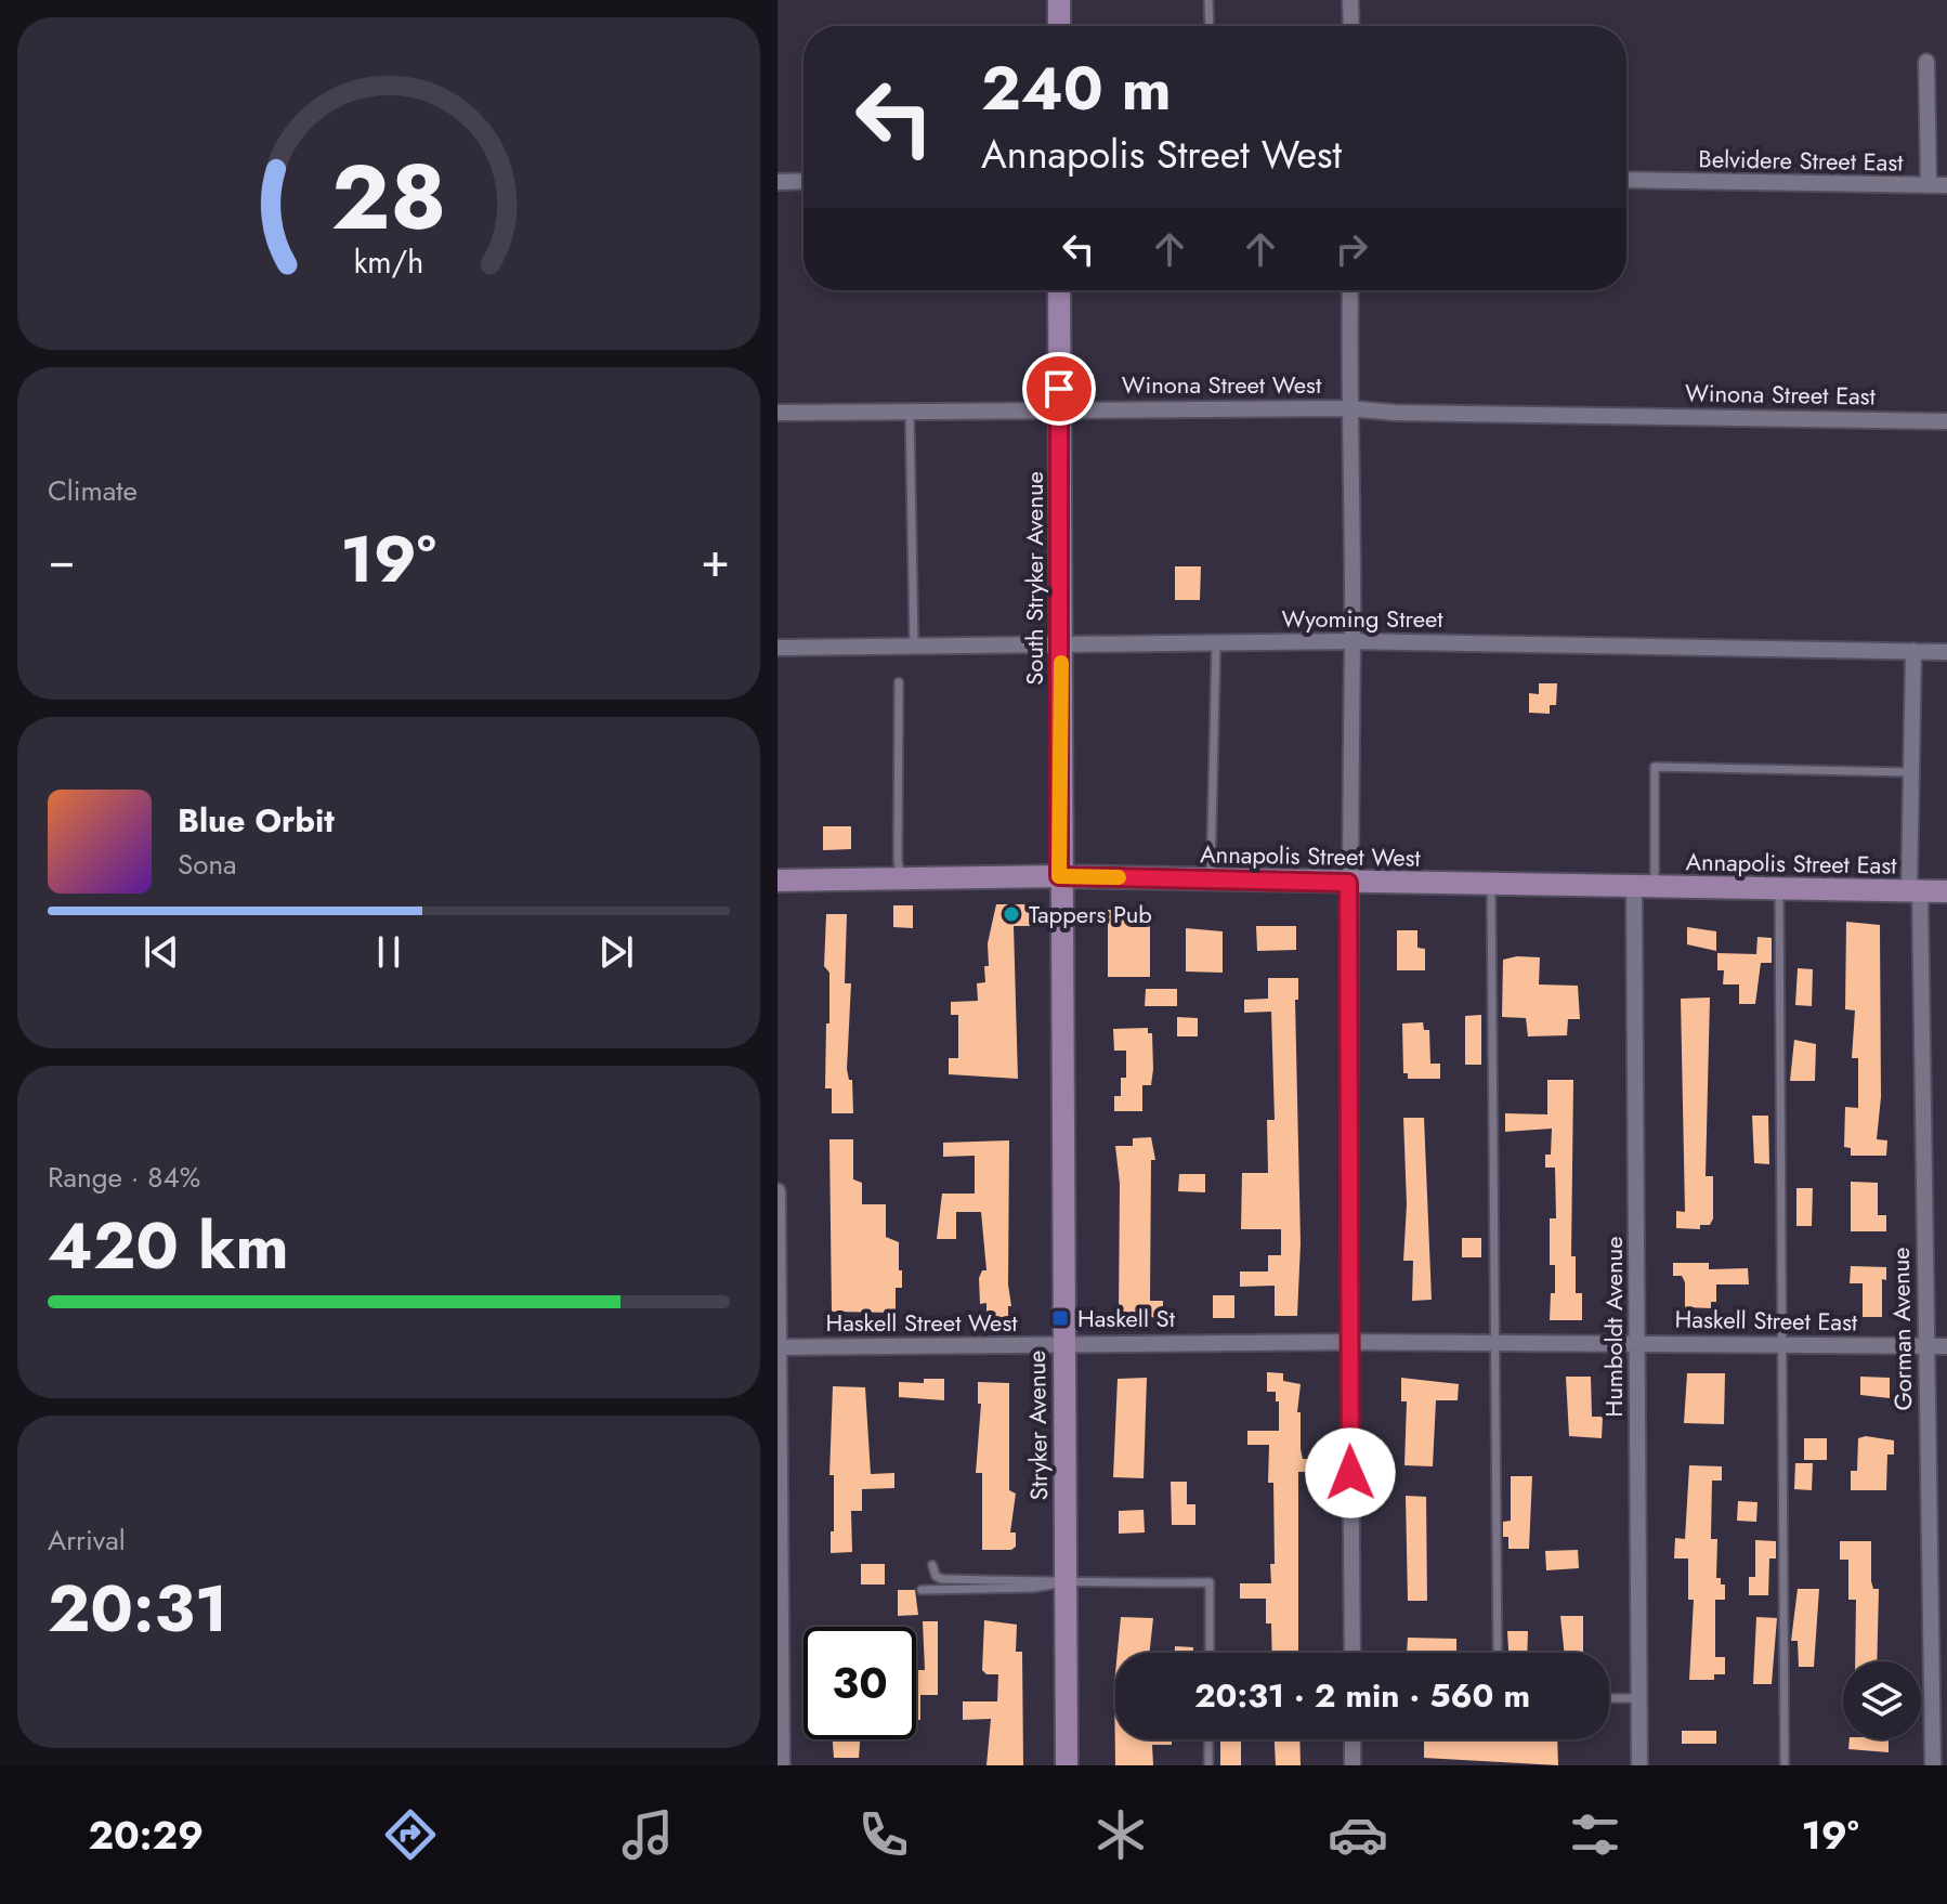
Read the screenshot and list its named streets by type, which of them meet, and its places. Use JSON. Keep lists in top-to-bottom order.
{
  "streets": {
    "street": [
      "Belvidere Street East",
      "Winona Street West",
      "Winona Street East",
      "South Stryker Avenue",
      "Wyoming Street",
      "Annapolis Street West",
      "Annapolis Street East",
      "Haskell Street East",
      "Haskell Street West",
      "Humboldt Avenue",
      "Gorman Avenue",
      "Stryker Avenue"
    ]
  },
  "crossings": [
    ["Winona Street West", "Winona Street East"],
    ["Winona Street West", "South Stryker Avenue"],
    ["South Stryker Avenue", "Wyoming Street"],
    ["South Stryker Avenue", "Annapolis Street West"],
    ["South Stryker Avenue", "Stryker Avenue"],
    ["Wyoming Street", "Gorman Avenue"],
    ["Annapolis Street West", "Annapolis Street East"],
    ["Annapolis Street West", "Humboldt Avenue"],
    ["Annapolis Street West", "Stryker Avenue"],
    ["Annapolis Street East", "Humboldt Avenue"],
    ["Annapolis Street East", "Gorman Avenue"],
    ["Haskell Street East", "Haskell Street West"],
    ["Haskell Street East", "Humboldt Avenue"],
    ["Haskell Street East", "Gorman Avenue"],
    ["Haskell Street West", "Humboldt Avenue"],
    ["Haskell Street West", "Stryker Avenue"]
  ],
  "places": {
    "other": ["Tappers Pub"],
    "transit": ["Haskell St"]
  },
  "page": {
    "turn": ["240 m", "Annapolis Street West"],
    "tile": [
      "Climate",
      ["Range · 84%", "420 km"],
      ["Arrival", "20:31"]
    ],
    "heat": ["−", "19°", "+"],
    "song": ["Blue Orbit", "Sona"],
    "limit": "30",
    "trip": "20:31 · 2 min · 560 m",
    "tabs": ["20:29", "19°"],
    "gauge": ["28", "km/h"]
  }
}
